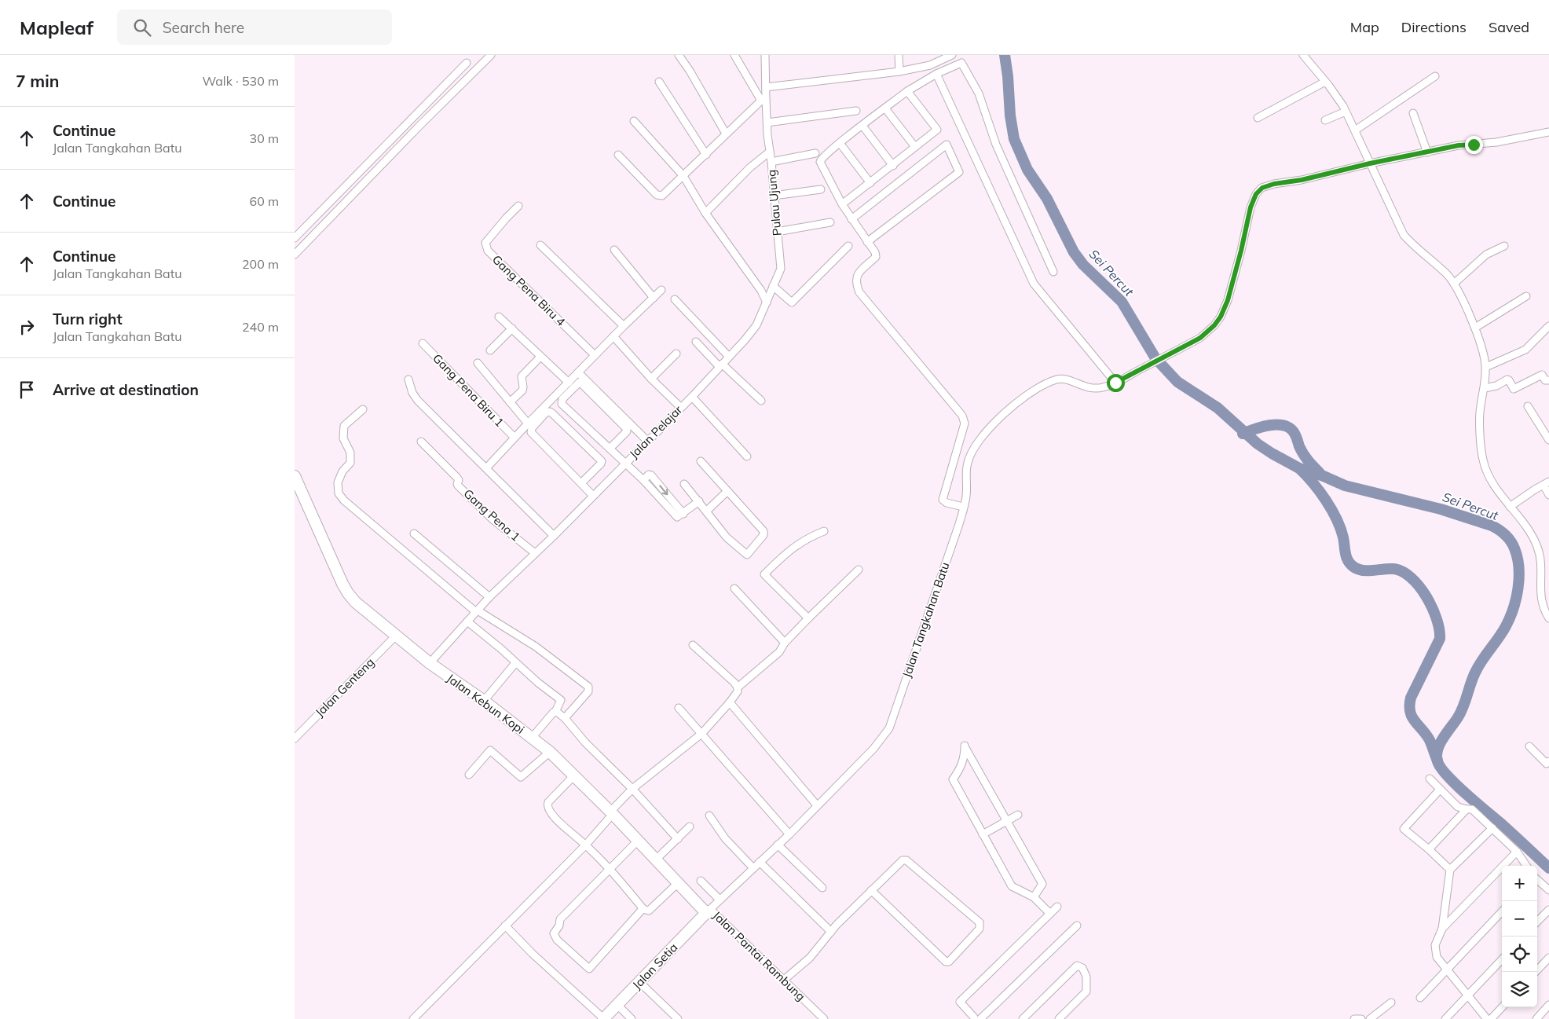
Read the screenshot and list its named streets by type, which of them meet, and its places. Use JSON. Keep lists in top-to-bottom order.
{
  "streets": {
    "main road": ["Jalan Kebun Kopi", "Jalan Setia"],
    "street": [
      "Pulau Ujung",
      "Gang Pena Biru 4",
      "Gang Pena Biru 1",
      "Jalan Pelajar",
      "Gang Pena 1",
      "Jalan Tangkahan Batu",
      "Jalan Genteng",
      "Jalan Pantai Rambung"
    ]
  },
  "crossings": [
    ["Pulau Ujung", "Jalan Pelajar"],
    ["Jalan Pelajar", "Gang Pena 1"],
    ["Jalan Pelajar", "Jalan Kebun Kopi"],
    ["Jalan Tangkahan Batu", "Jalan Kebun Kopi"],
    ["Jalan Tangkahan Batu", "Jalan Pantai Rambung"],
    ["Jalan Tangkahan Batu", "Jalan Setia"],
    ["Jalan Genteng", "Jalan Kebun Kopi"],
    ["Jalan Kebun Kopi", "Jalan Pantai Rambung"],
    ["Jalan Kebun Kopi", "Jalan Setia"],
    ["Jalan Pantai Rambung", "Jalan Setia"]
  ],
  "water": ["Sei Percut"],
  "page": {
    "header": "Mapleaf",
    "search": "Search here",
    "nav": ["Map", "Directions", "Saved"],
    "heading": ["7 min", "Walk · 530 m"],
    "list": [
      ["Continue", "Jalan Tangkahan Batu", "30 m"],
      ["Continue", "60 m"],
      ["Continue", "Jalan Tangkahan Batu", "200 m"],
      ["Turn right", "Jalan Tangkahan Batu", "240 m"],
      "Arrive at destination"
    ],
    "map_buttons": ["+", "−"]
  }
}
